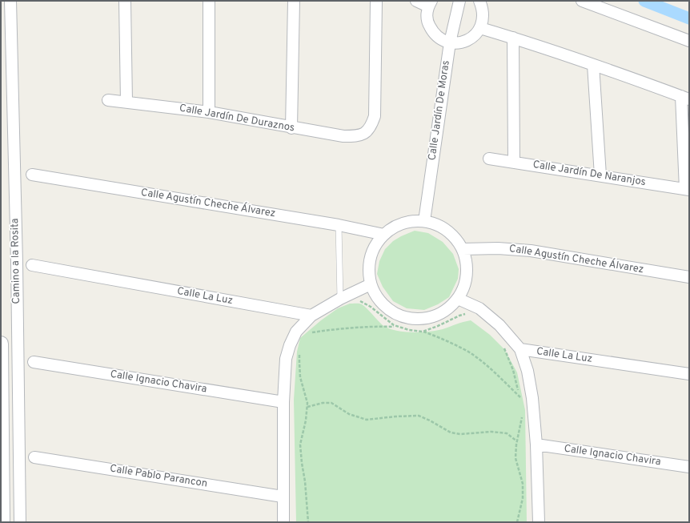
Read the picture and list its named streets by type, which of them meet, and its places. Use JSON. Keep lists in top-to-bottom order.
{
  "streets": {
    "street": [
      "Calle Jardín De Moras",
      "Calle Jardín De Duraznos",
      "Calle Jardín De Naranjos",
      "Calle Agustín Cheche Álvarez",
      "Camino a la Rosita",
      "Calle La Luz",
      "Calle Ignacio Chavira",
      "Calle Pablo Parancon"
    ]
  },
  "crossings": [
    ["Calle Jardín De Moras", "Calle Agustín Cheche Álvarez"]
  ]
}
